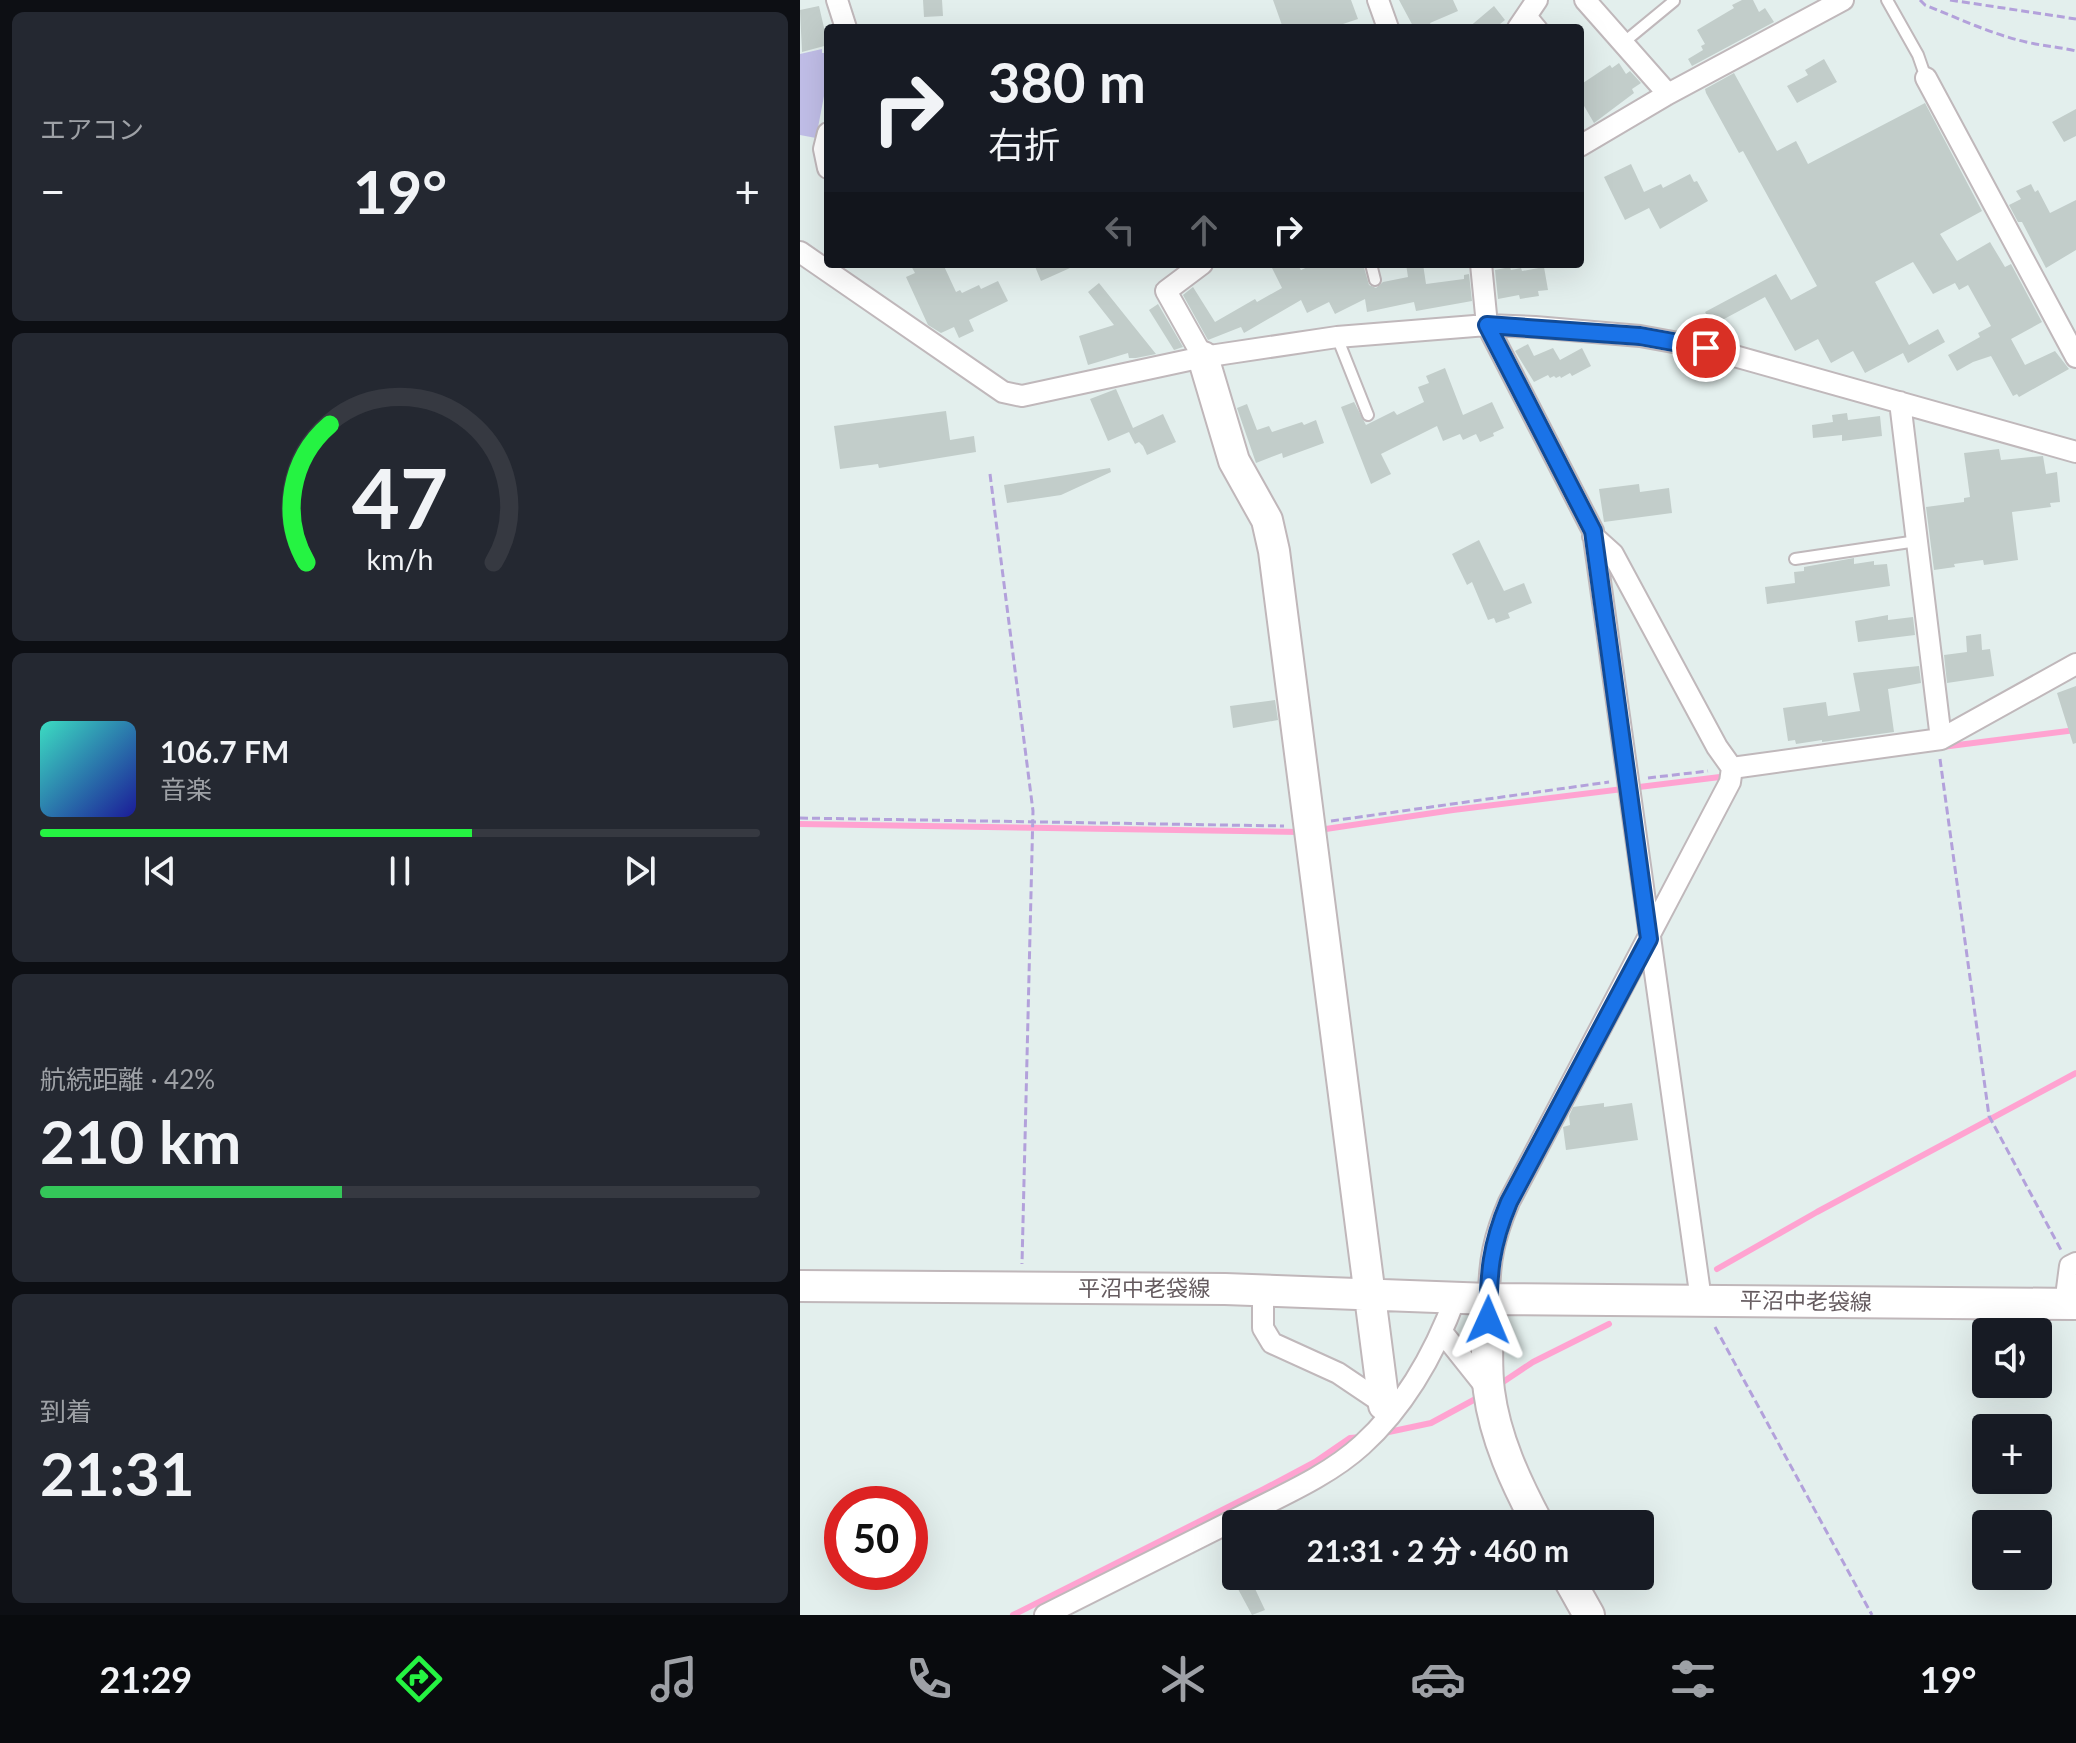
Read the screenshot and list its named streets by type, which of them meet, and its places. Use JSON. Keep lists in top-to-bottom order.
{
  "streets": {
    "main road": ["平沼中老袋線"]
  },
  "page": {
    "tile": [
      "エアコン",
      ["航続距離 · 42%", "210 km"],
      ["到着", "21:31"]
    ],
    "turn": ["380 m", "右折"],
    "heat": ["−", "19°", "+"],
    "song": ["106.7 FM", "音楽"],
    "map_buttons": ["+", "−"],
    "limit": "50",
    "trip": "21:31 · 2 分 · 460 m",
    "tabs": ["21:29", "19°"],
    "gauge": ["47", "km/h"]
  }
}
